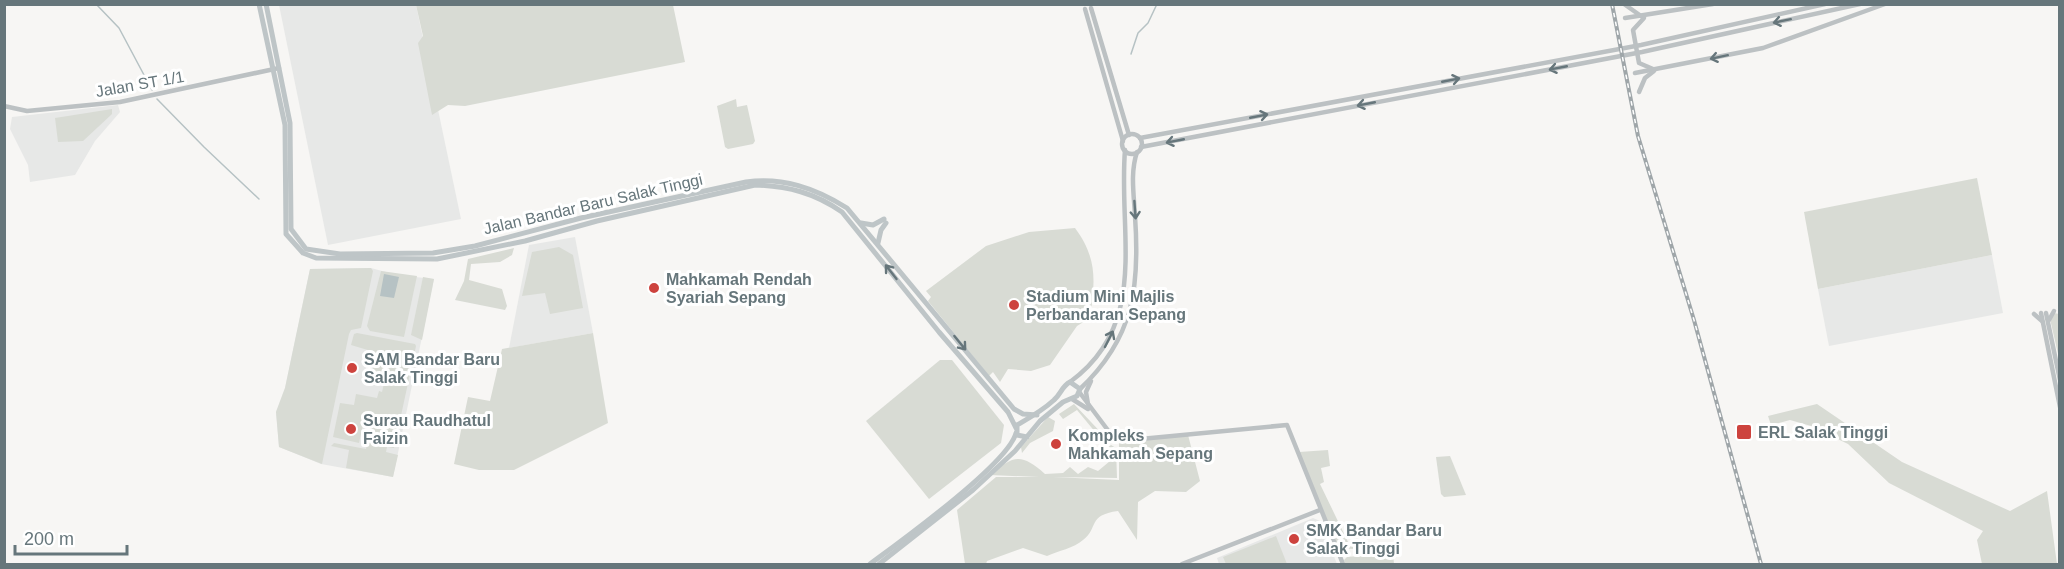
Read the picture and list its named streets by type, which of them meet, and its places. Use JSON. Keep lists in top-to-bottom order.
{
  "streets": {
    "main road": ["Jalan Bandar Baru Salak Tinggi"],
    "street": ["Jalan ST 1/1"]
  },
  "crossings": [
    ["Jalan ST 1/1", "Jalan Bandar Baru Salak Tinggi"]
  ],
  "places": {
    "other": [
      "Mahkamah Rendah Syariah Sepang",
      "Stadium Mini Majlis Perbandaran Sepang",
      "SAM Bandar Baru Salak Tinggi",
      "Surau Raudhatul Faizin",
      "Kompleks Mahkamah Sepang",
      "SMK Bandar Baru Salak Tinggi"
    ],
    "transit": ["ERL Salak Tinggi"]
  },
  "scale_bar": "200 m"
}
